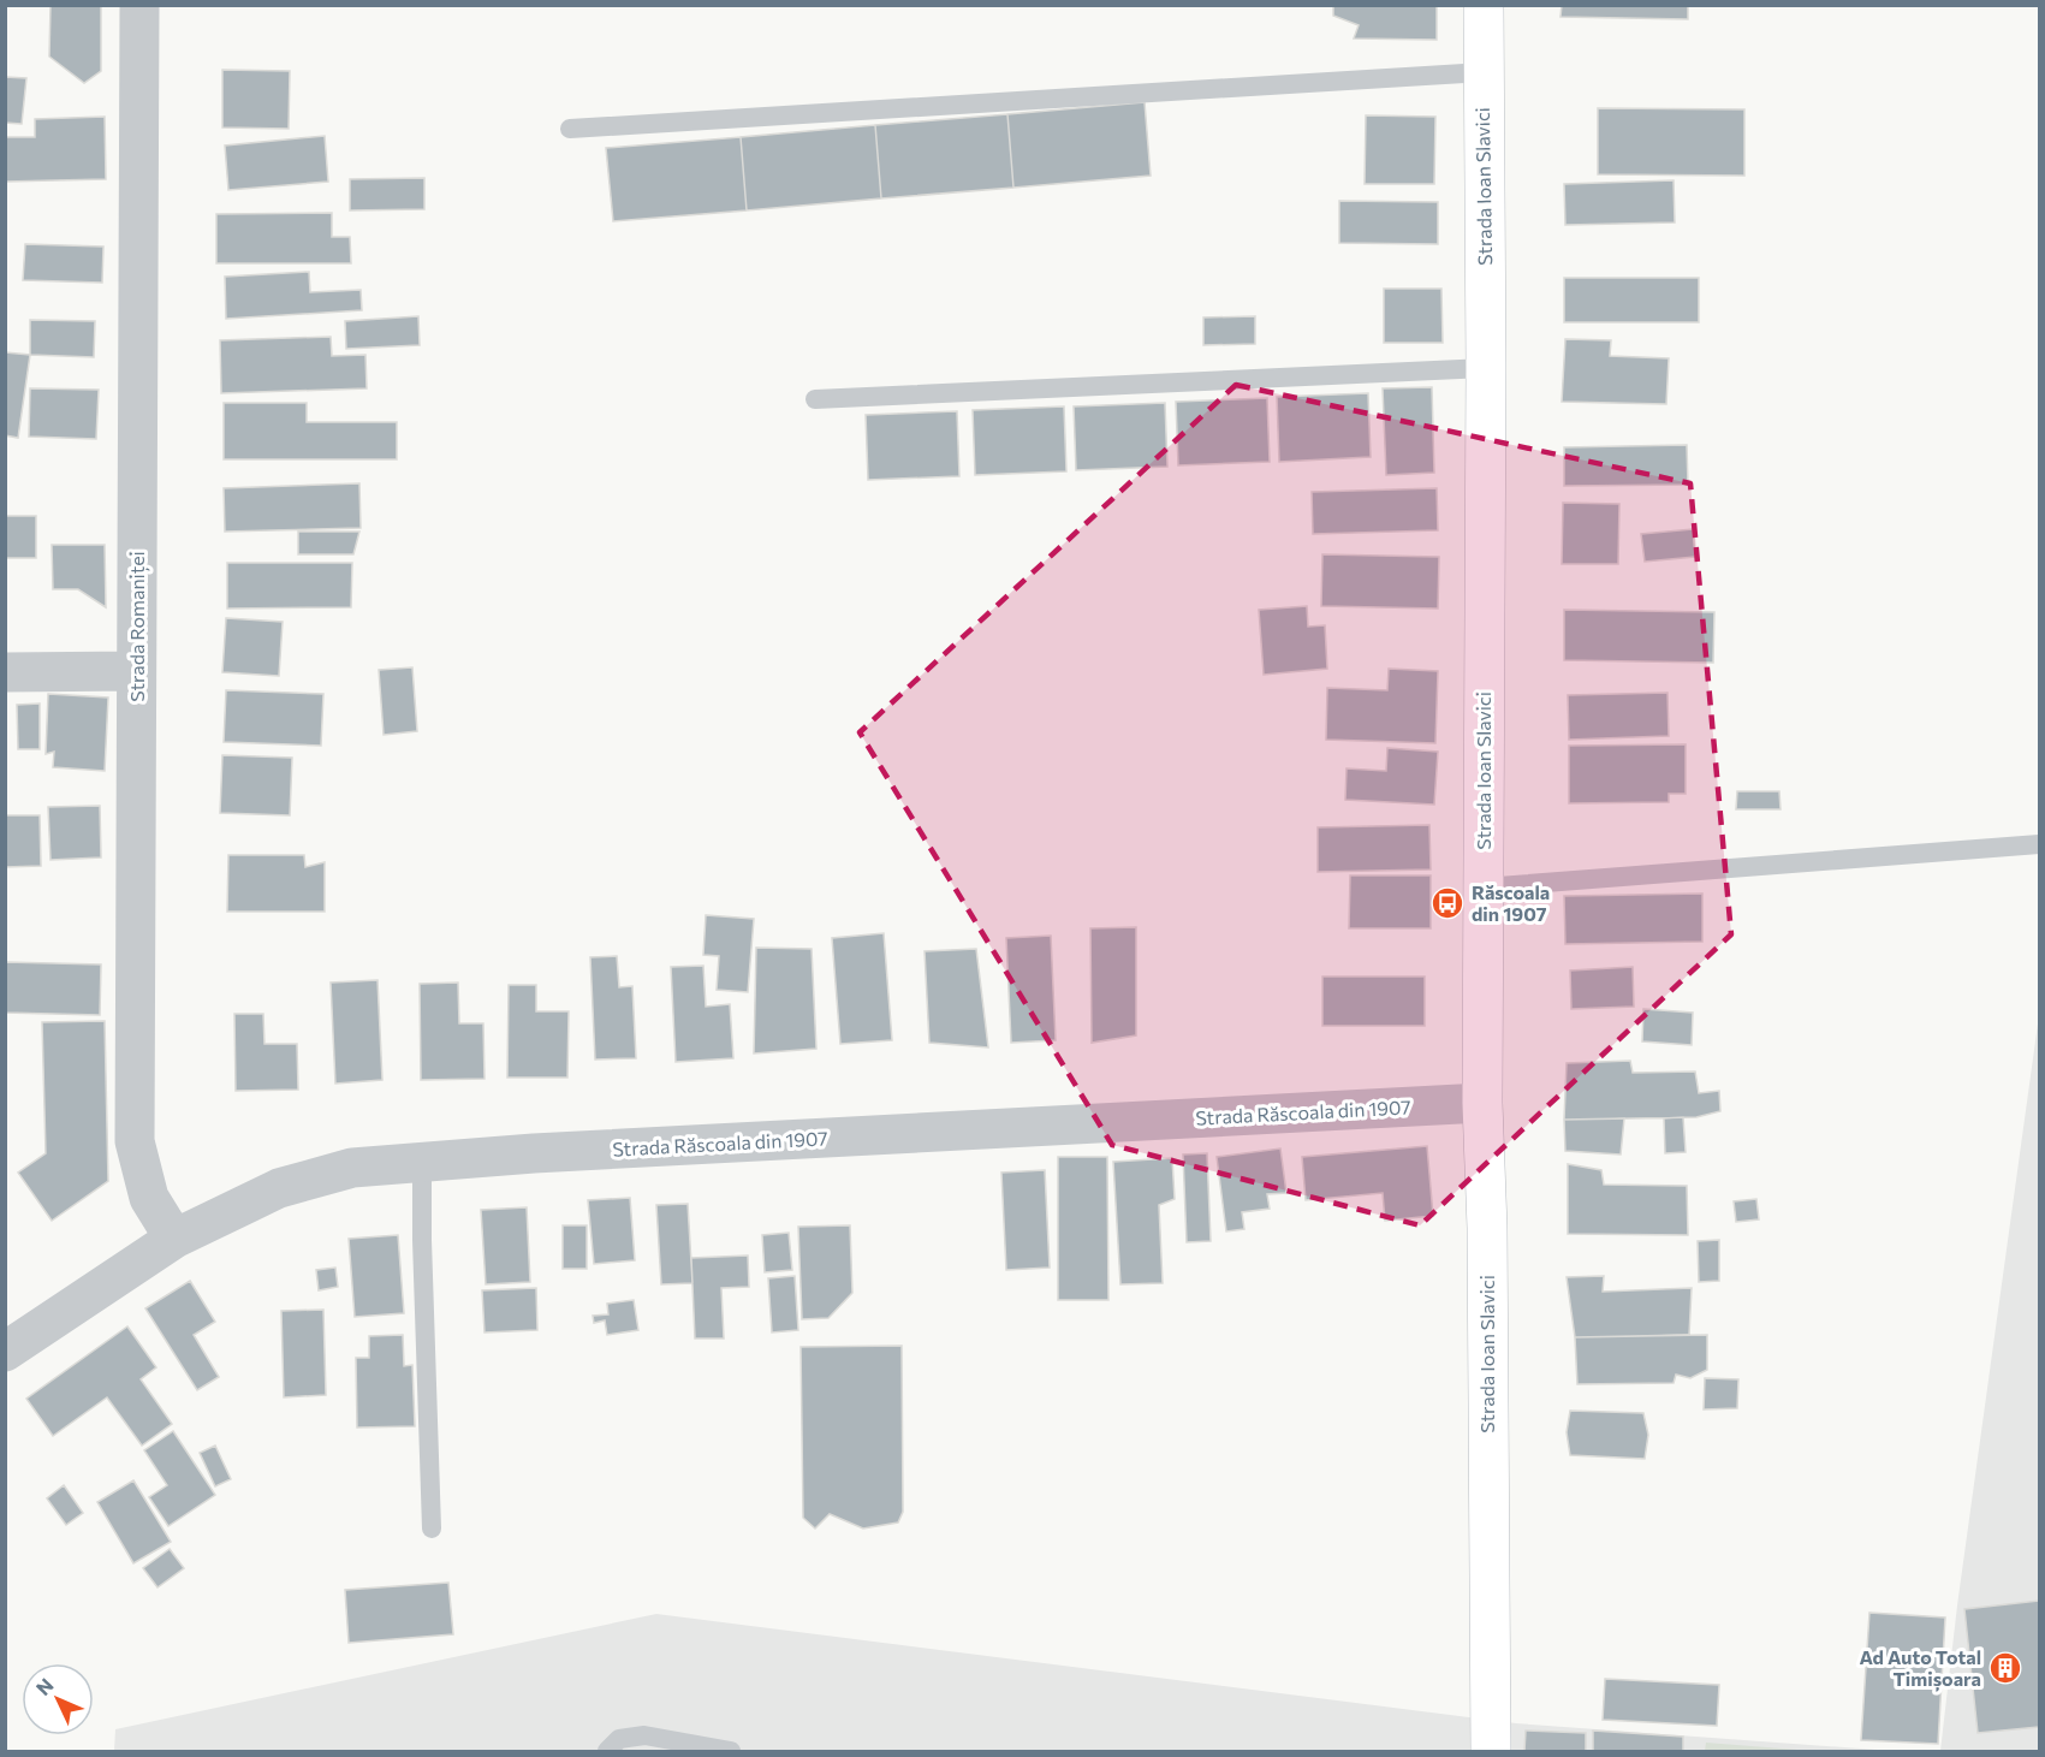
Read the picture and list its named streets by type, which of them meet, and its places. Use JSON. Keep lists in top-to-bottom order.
{
  "streets": {
    "main road": ["Strada Ioan Slavici"],
    "street": ["Strada Romaniței", "Strada Răscoala din 1907"]
  },
  "crossings": [
    ["Strada Ioan Slavici", "Strada Răscoala din 1907"],
    ["Strada Romaniței", "Strada Răscoala din 1907"]
  ],
  "places": {
    "bus stop": ["Răscoala din 1907"],
    "building": ["Ad Auto Total Timișoara"]
  },
  "north": "top left"
}
